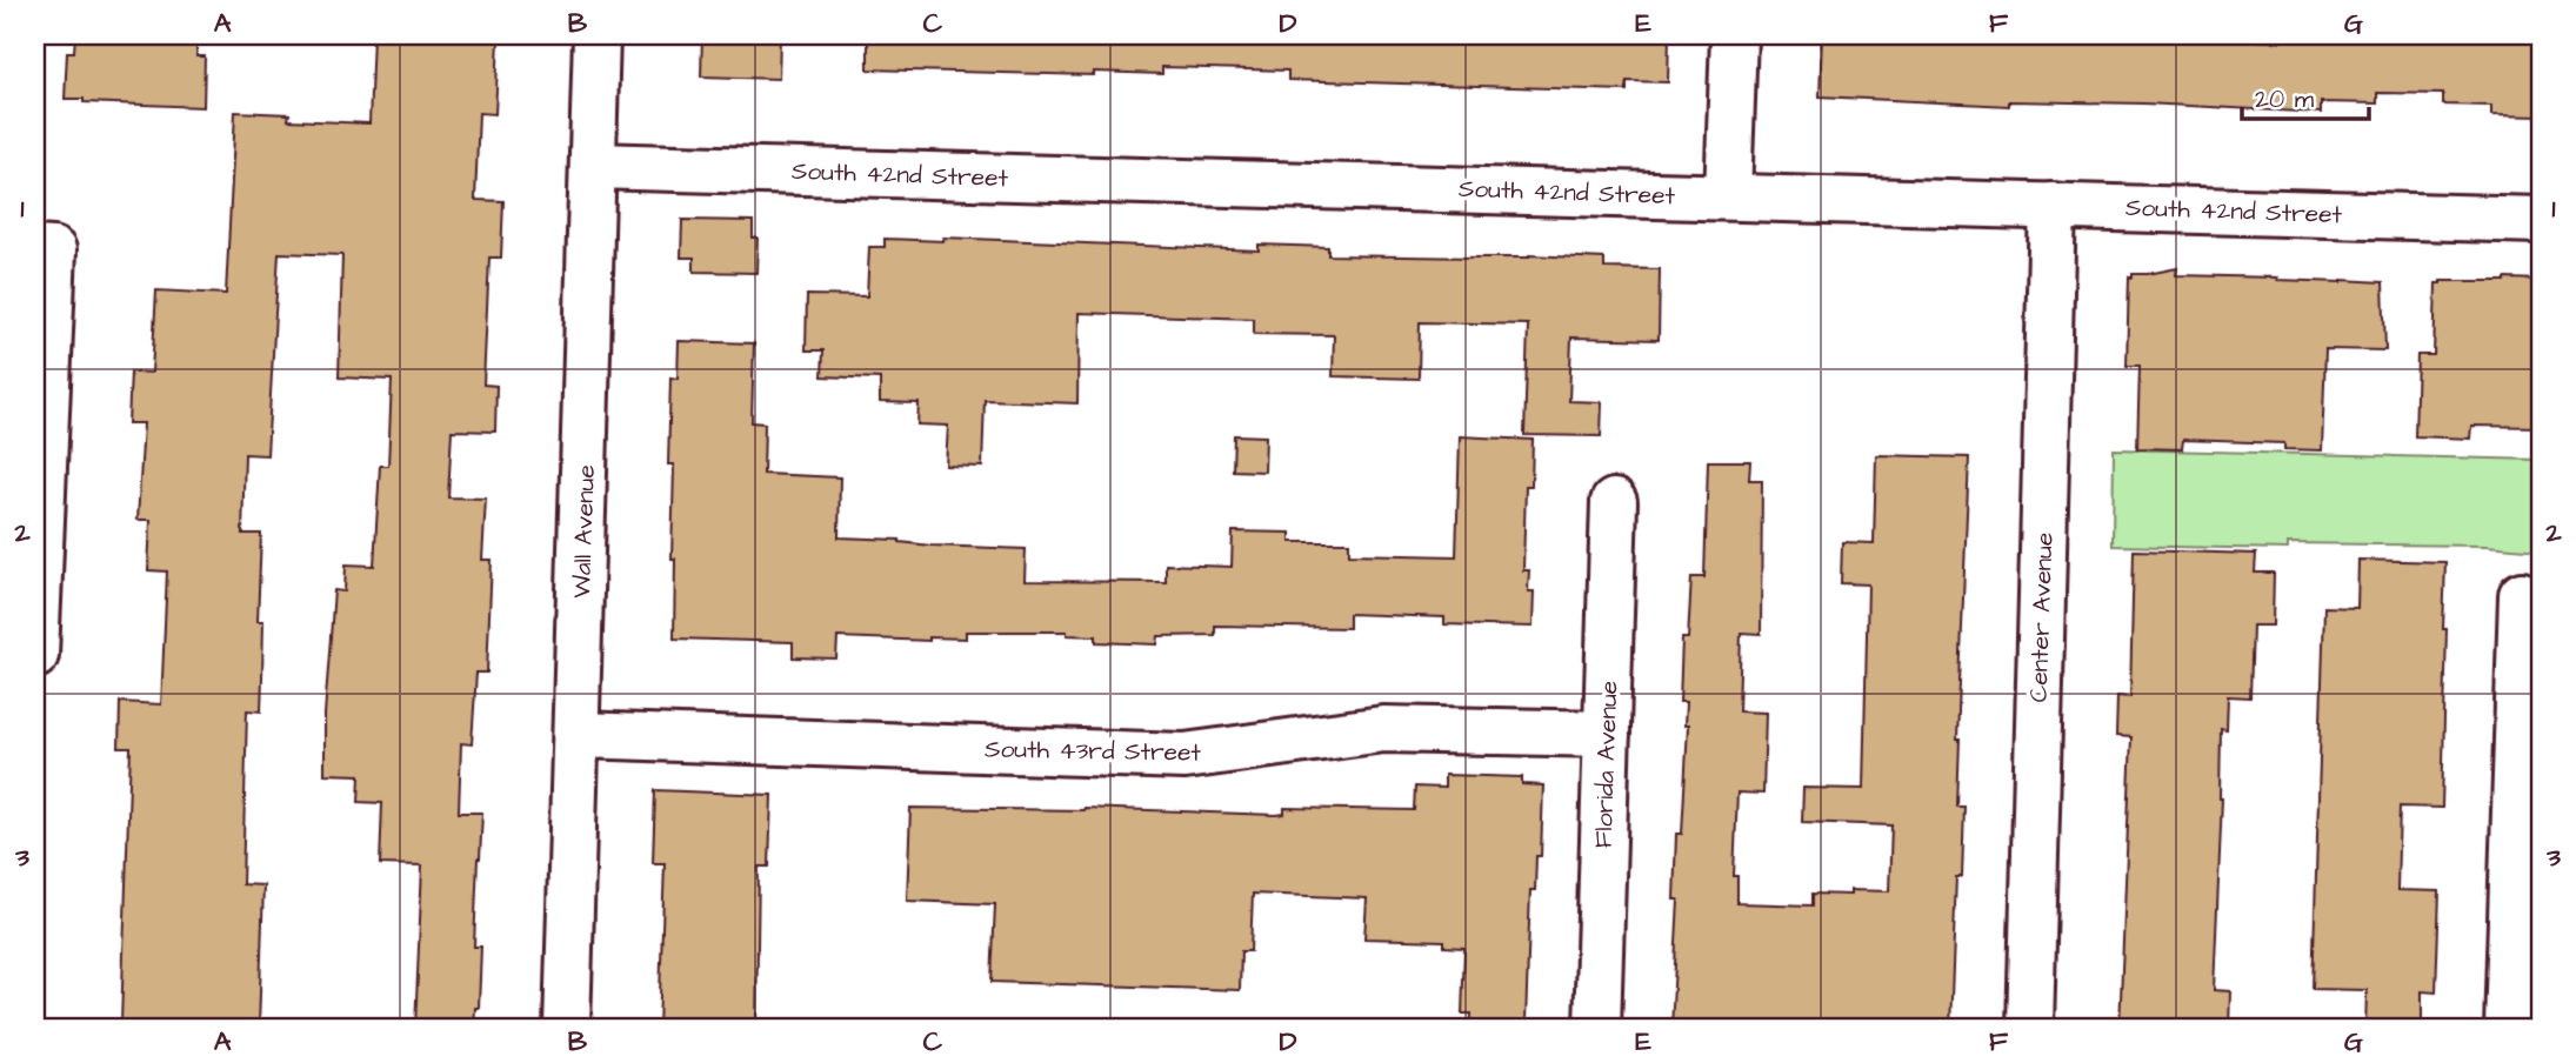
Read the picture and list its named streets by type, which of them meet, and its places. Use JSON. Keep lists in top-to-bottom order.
{
  "streets": {
    "street": [
      "South 42nd Street",
      "Wall Avenue",
      "Center Avenue",
      "South 43rd Street",
      "Florida Avenue"
    ]
  },
  "crossings": [
    ["South 42nd Street", "Wall Avenue"],
    ["South 42nd Street", "Center Avenue"],
    ["Wall Avenue", "South 43rd Street"],
    ["South 43rd Street", "Florida Avenue"]
  ],
  "scale_bar": "20 m",
  "grid": {
    "columns": [
      "A",
      "B",
      "C",
      "D",
      "E",
      "F",
      "G"
    ],
    "rows": ["1", "2", "3"]
  }
}
